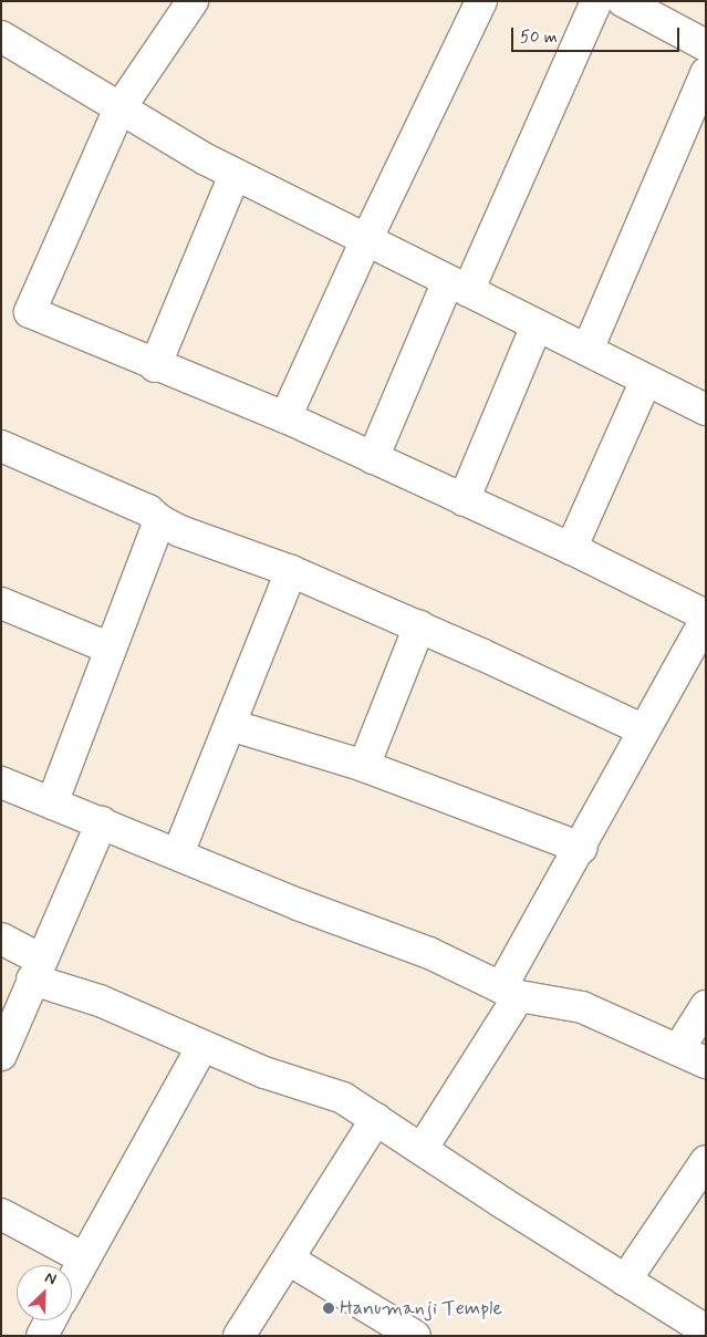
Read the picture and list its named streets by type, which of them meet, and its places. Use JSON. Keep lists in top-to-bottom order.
{
  "places": ["Hanumanji Temple"],
  "scale_bar": "50 m",
  "north": "top right"
}
